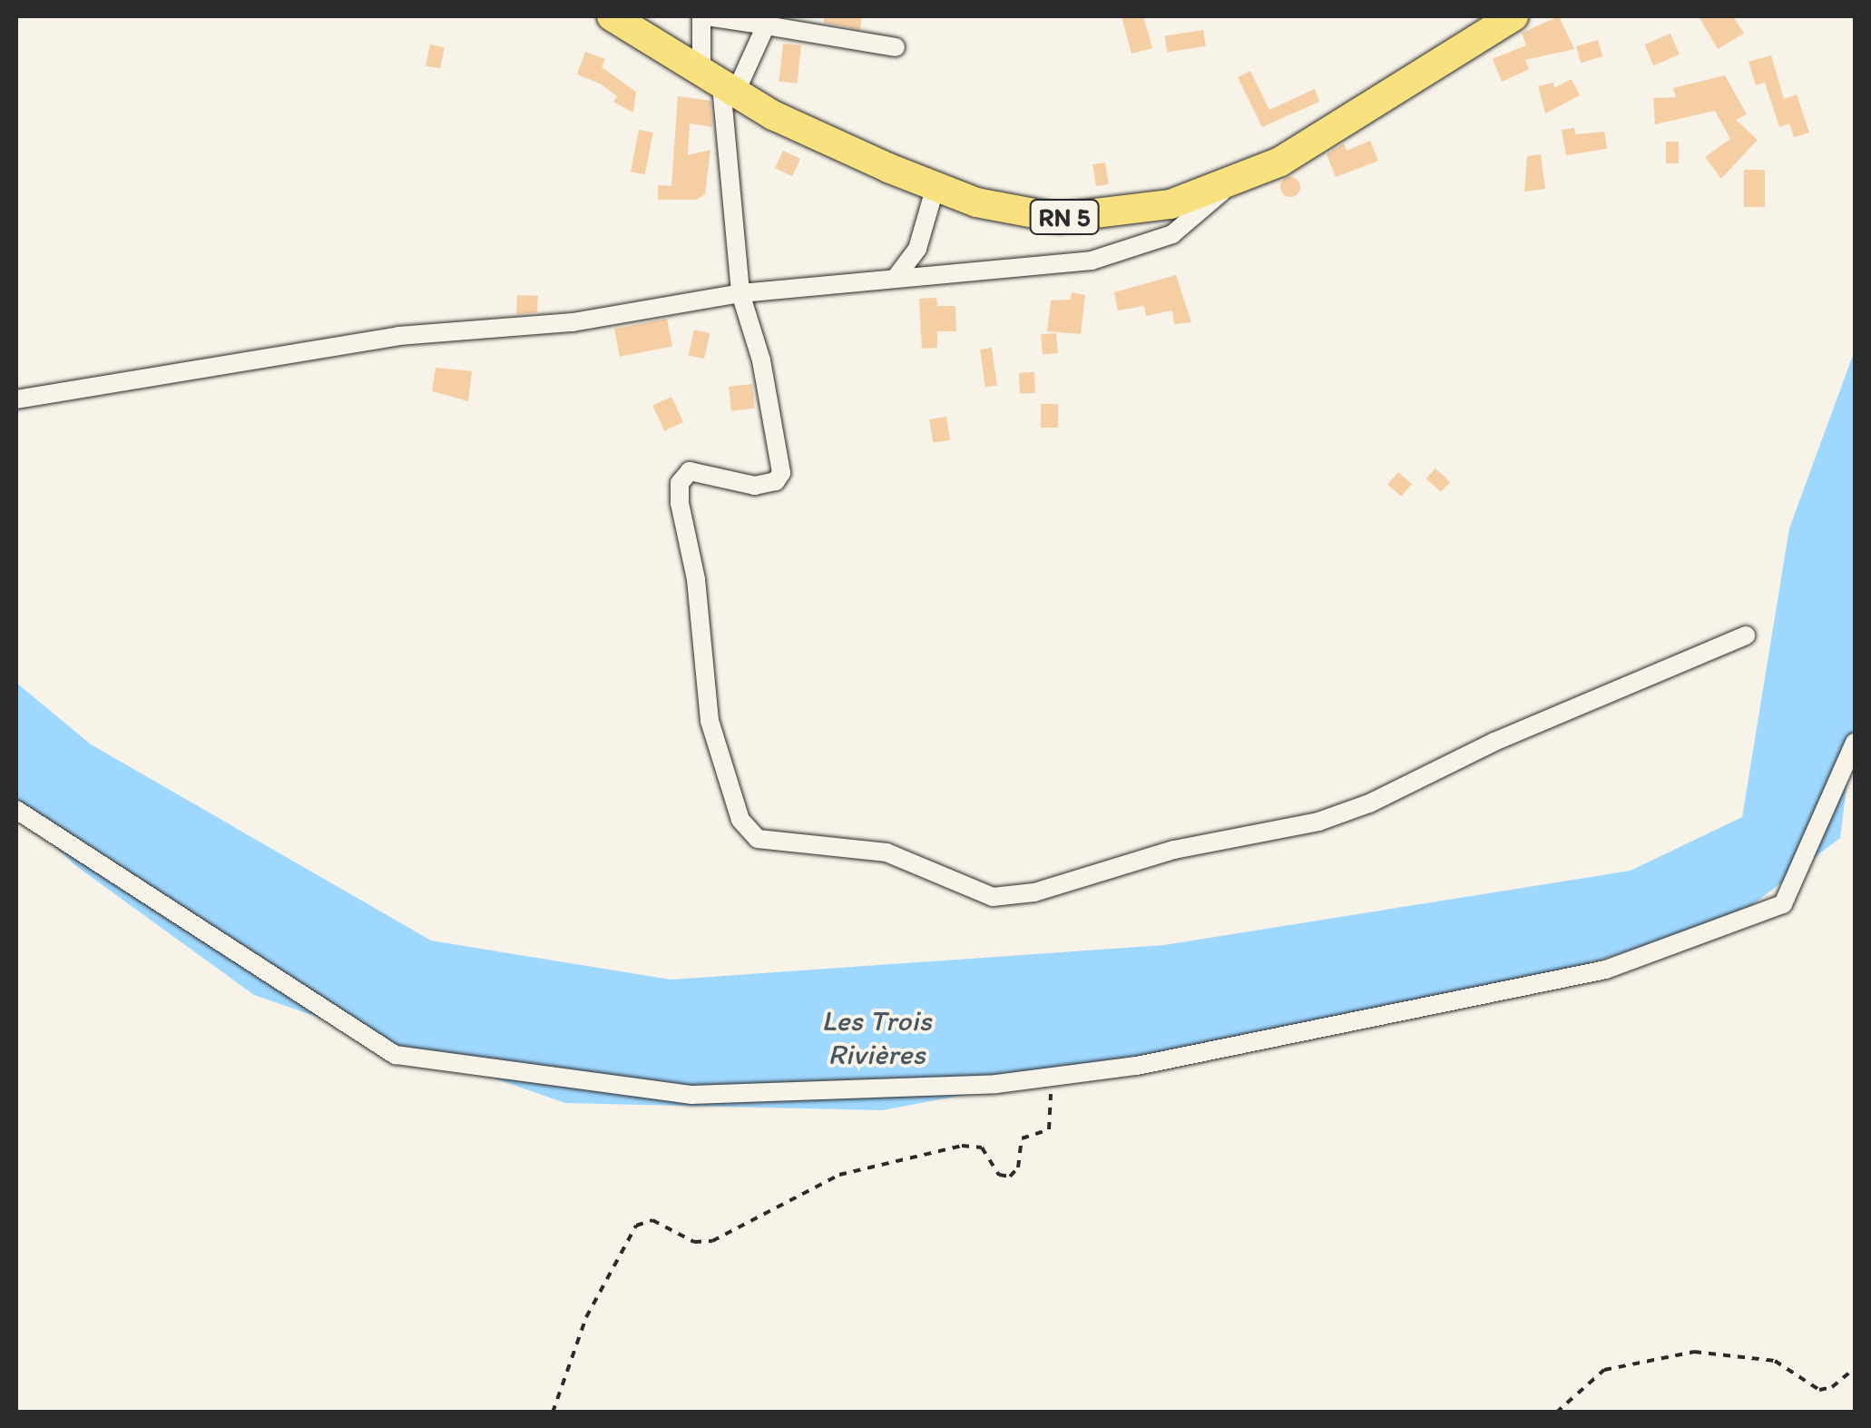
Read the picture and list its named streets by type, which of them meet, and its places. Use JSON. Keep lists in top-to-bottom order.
{
  "streets": {
    "main road": ["RN 5"]
  },
  "water": ["Les Trois Rivières"]
}
